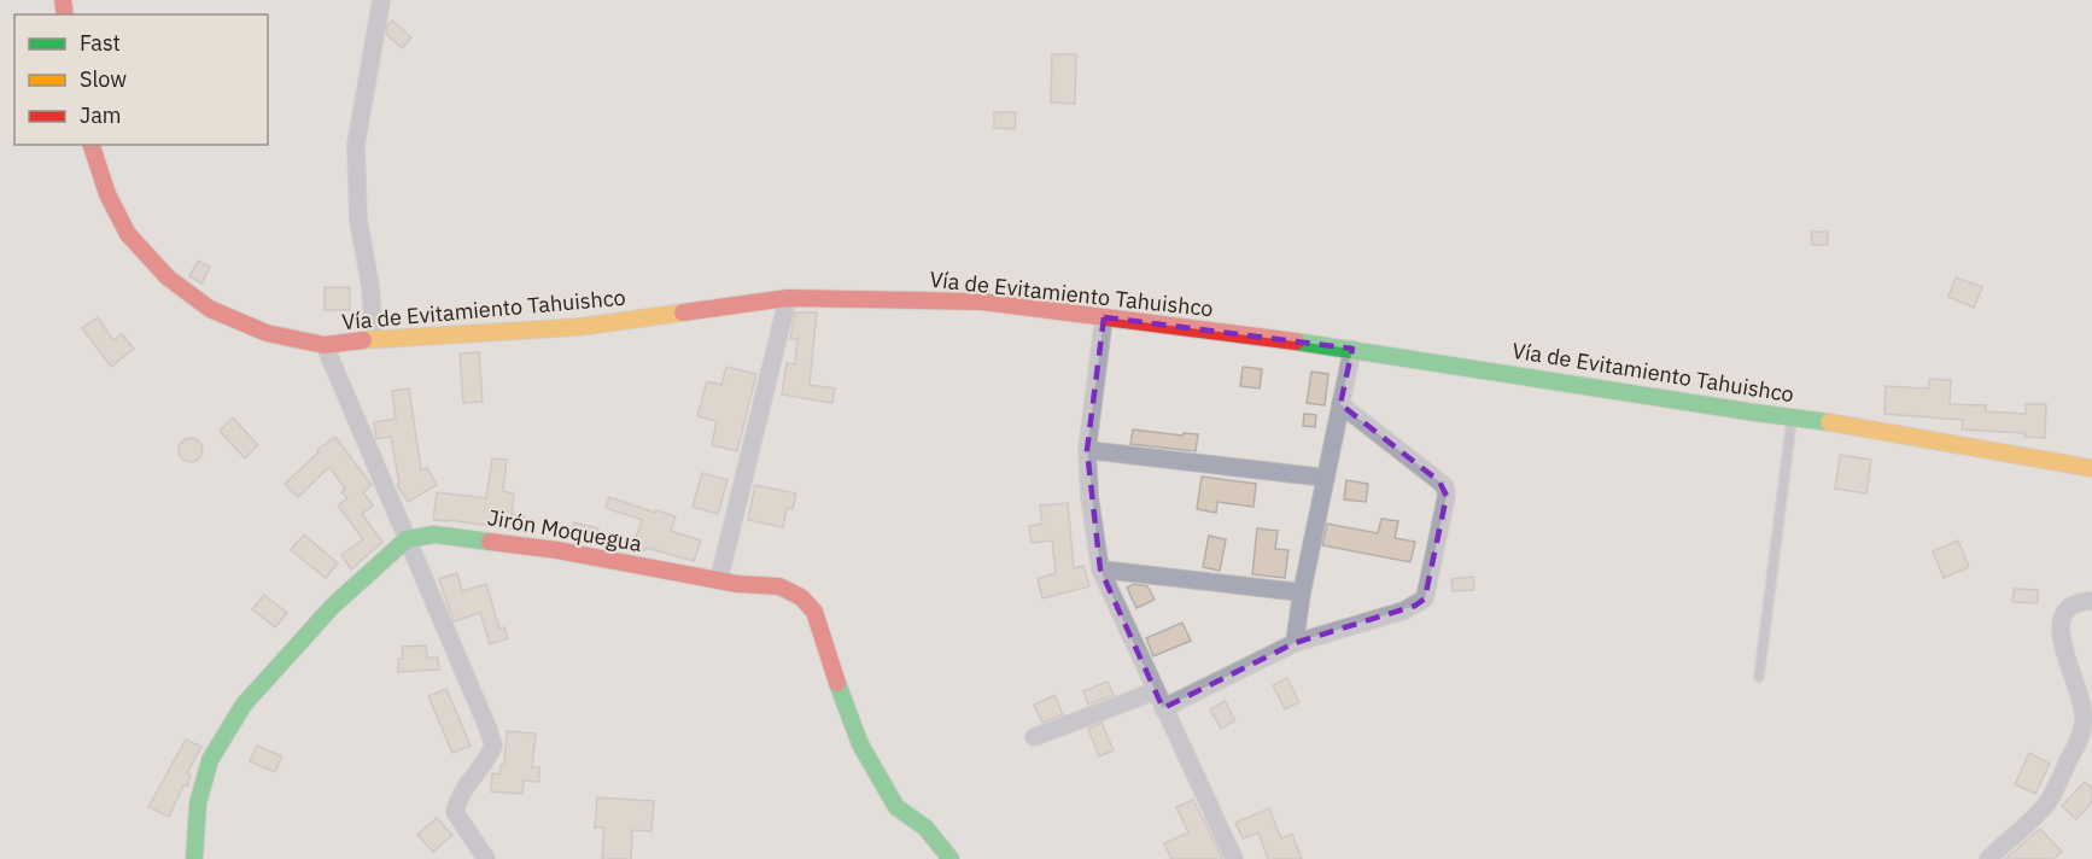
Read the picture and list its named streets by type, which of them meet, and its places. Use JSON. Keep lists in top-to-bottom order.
{
  "streets": {
    "main road": ["Vía de Evitamiento Tahuishco", "Jirón Moquegua"]
  },
  "legend": ["Fast", "Slow", "Jam"]
}
